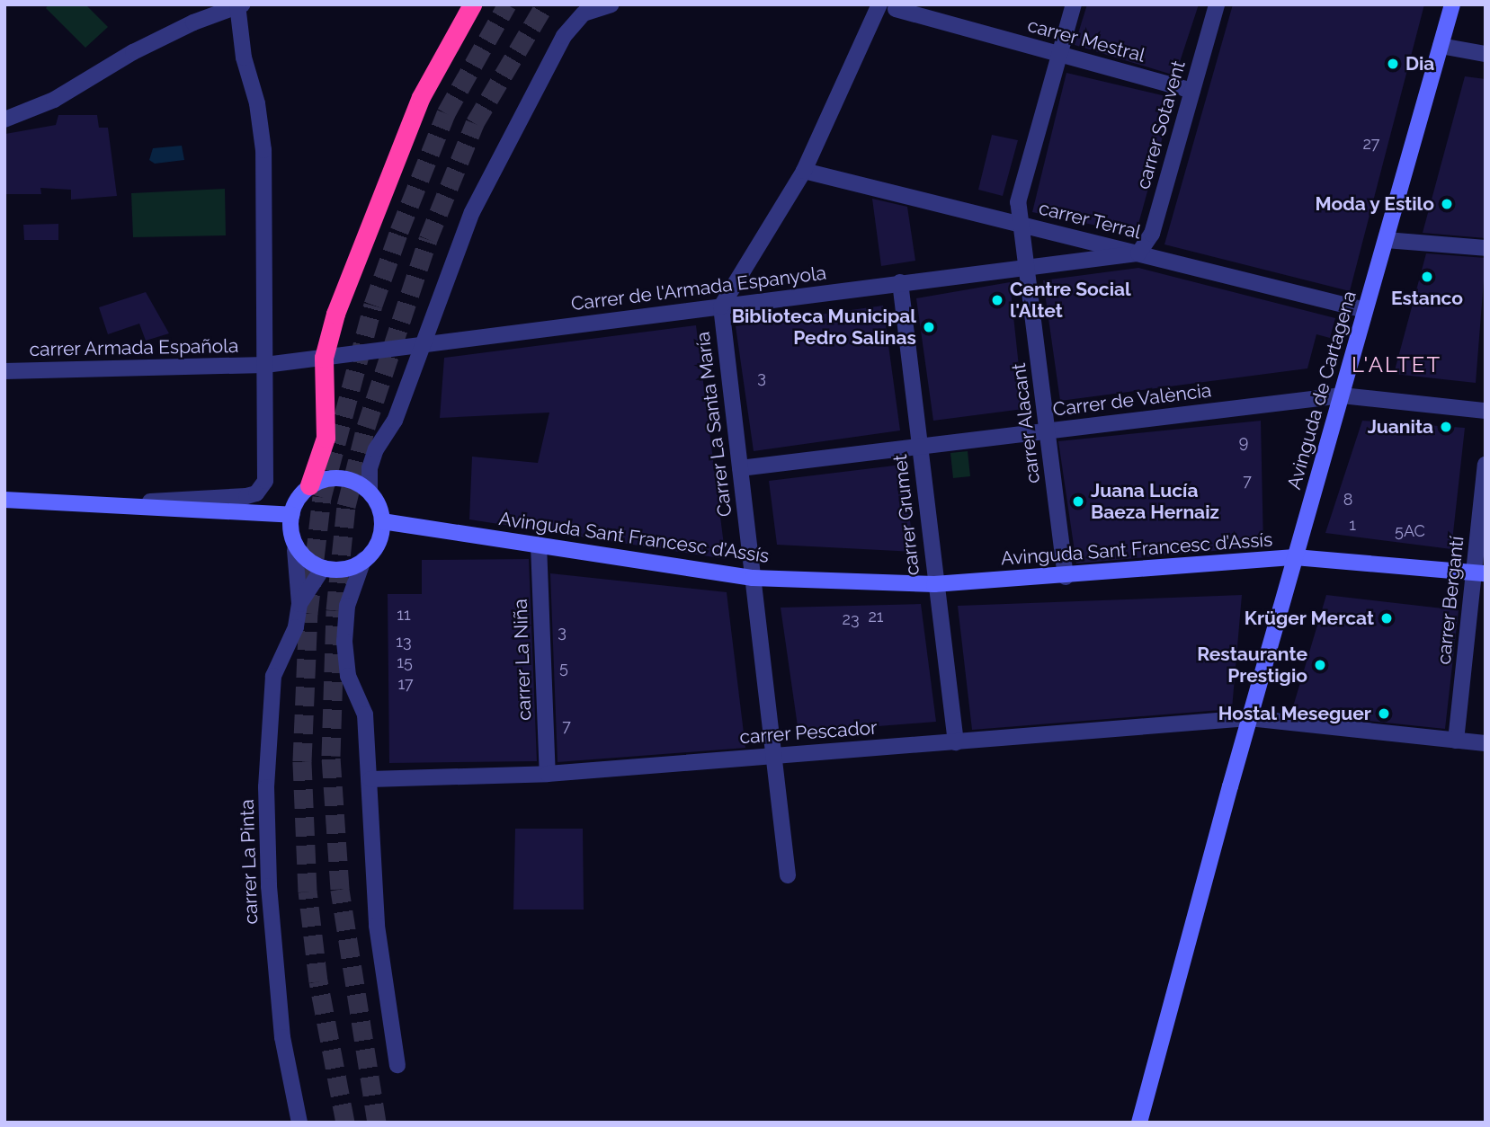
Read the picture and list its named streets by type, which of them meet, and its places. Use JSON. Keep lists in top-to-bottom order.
{
  "streets": {
    "main road": ["Avinguda de Cartagena", "Avinguda Sant Francesc d’Assís"],
    "street": [
      "carrer Mestral",
      "carrer Sotavent",
      "carrer Terral",
      "Carrer de l'Armada Espanyola",
      "carrer Armada Española",
      "Carrer de València",
      "carrer Alacant",
      "Carrer La Santa María",
      "carrer Grumet",
      "carrer Bergantí",
      "carrer La Niña",
      "carrer Pescador",
      "carrer La Pinta"
    ]
  },
  "crossings": [
    ["carrer Mestral", "carrer Sotavent"],
    ["carrer Mestral", "carrer Alacant"],
    ["carrer Sotavent", "carrer Terral"],
    ["carrer Sotavent", "Carrer de l'Armada Espanyola"],
    ["carrer Terral", "Carrer de l'Armada Espanyola"],
    ["carrer Terral", "Avinguda de Cartagena"],
    ["carrer Terral", "carrer Alacant"],
    ["Carrer de l'Armada Espanyola", "carrer Armada Española"],
    ["Carrer de l'Armada Espanyola", "carrer Alacant"],
    ["Carrer de l'Armada Espanyola", "Carrer La Santa María"],
    ["Carrer de l'Armada Espanyola", "carrer Grumet"],
    ["Avinguda de Cartagena", "Carrer de València"],
    ["Avinguda de Cartagena", "Avinguda Sant Francesc d’Assís"],
    ["Avinguda de Cartagena", "carrer Pescador"],
    ["Carrer de València", "carrer Alacant"],
    ["Carrer de València", "Carrer La Santa María"],
    ["Carrer de València", "carrer Grumet"],
    ["carrer Alacant", "Avinguda Sant Francesc d’Assís"],
    ["Carrer La Santa María", "Avinguda Sant Francesc d’Assís"],
    ["Carrer La Santa María", "carrer Pescador"],
    ["carrer Grumet", "Avinguda Sant Francesc d’Assís"],
    ["carrer Grumet", "carrer Pescador"],
    ["Avinguda Sant Francesc d’Assís", "carrer Bergantí"],
    ["Avinguda Sant Francesc d’Assís", "carrer La Niña"],
    ["Avinguda Sant Francesc d’Assís", "carrer La Pinta"],
    ["carrer Bergantí", "carrer Pescador"],
    ["carrer La Niña", "carrer Pescador"]
  ],
  "districts": ["L'ALTET"],
  "places": [
    "Dia",
    "Moda y Estilo",
    "Estanco",
    "Centre Social l'Altet",
    "Biblioteca Municipal Pedro Salinas",
    "Juanita",
    "Juana Lucía Baeza Hernaiz",
    "Krüger Mercat",
    "Restaurante Prestigio",
    "Hostal Meseguer"
  ],
  "house_numbers": [
    "27",
    "3",
    "9",
    "7",
    "8",
    "1",
    "5AC",
    "11",
    "21",
    "23",
    "3",
    "13",
    "15",
    "5",
    "17",
    "7"
  ]
}
